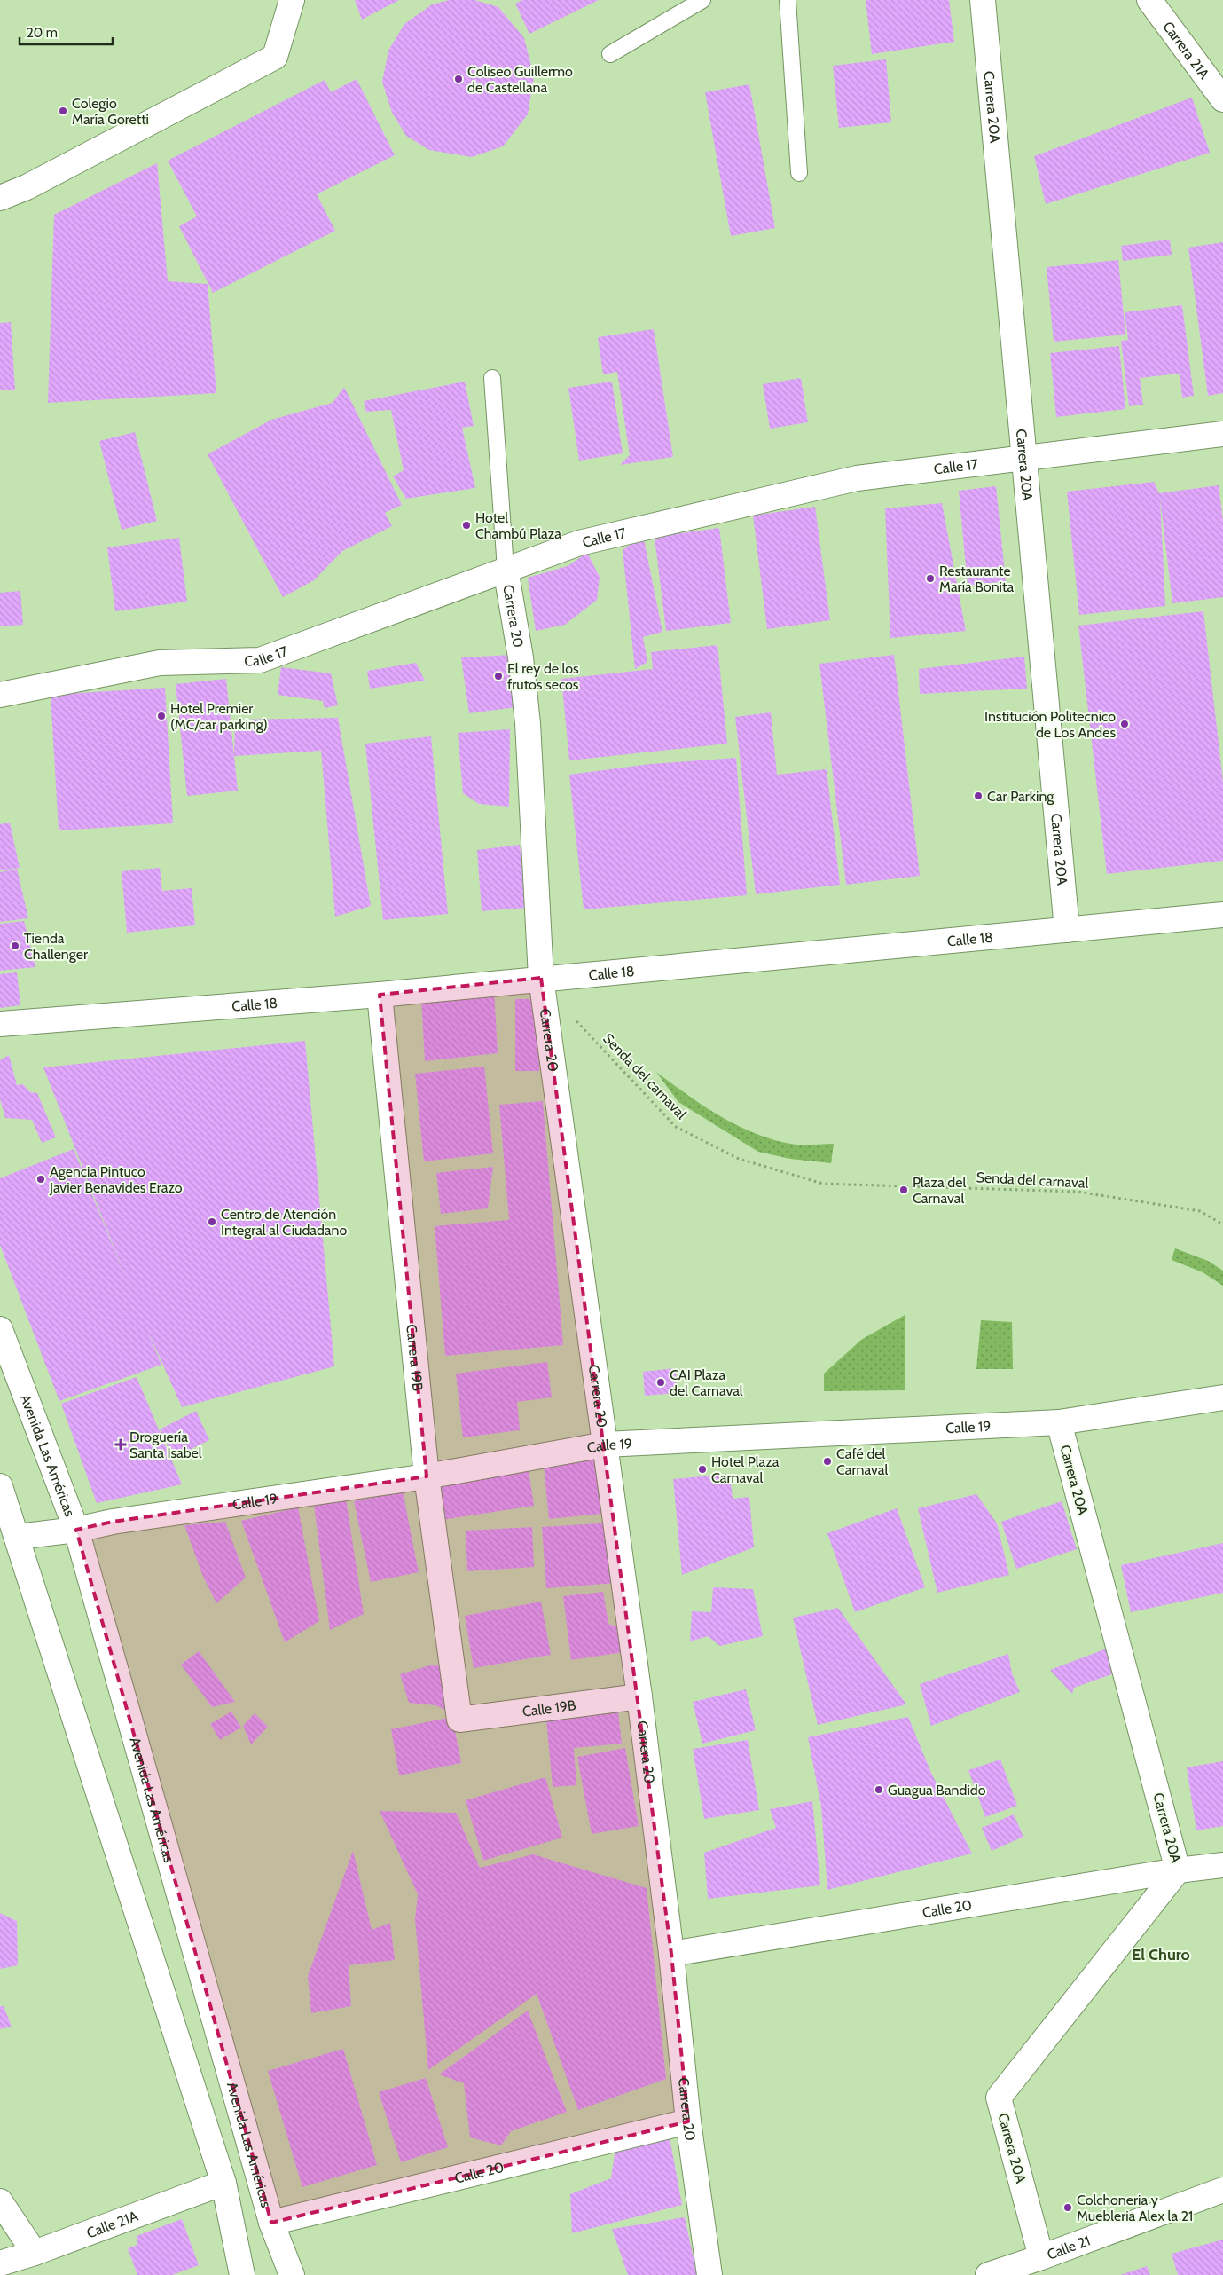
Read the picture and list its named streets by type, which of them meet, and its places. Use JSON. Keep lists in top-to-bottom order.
{
  "streets": {
    "street": [
      "Carrera 21A",
      "Carrera 20A",
      "Calle 17",
      "Carrera 20",
      "Calle 18",
      "Carrera 19B",
      "Calle 19",
      "Avenida Las Américas",
      "Calle 19B",
      "Calle 20",
      "Calle 21A",
      "Calle 21"
    ],
    "path": ["Senda del carnaval"]
  },
  "crossings": [
    ["Carrera 20A", "Calle 17"],
    ["Carrera 20A", "Calle 18"],
    ["Carrera 20A", "Calle 19"],
    ["Carrera 20A", "Calle 20"],
    ["Carrera 20A", "Calle 21"],
    ["Calle 17", "Carrera 20"],
    ["Carrera 20", "Calle 18"],
    ["Carrera 20", "Calle 19"],
    ["Carrera 20", "Calle 19B"],
    ["Carrera 20", "Calle 20"],
    ["Calle 18", "Carrera 19B"],
    ["Carrera 19B", "Calle 19"],
    ["Carrera 19B", "Calle 19B"],
    ["Calle 19", "Avenida Las Américas"],
    ["Avenida Las Américas", "Calle 20"]
  ],
  "districts": ["El Churo"],
  "places": {
    "other": [
      "Coliseo Guillermo de Castellana",
      "Colegio María Goretti",
      "Hotel Chambú Plaza",
      "Restaurante María Bonita",
      "El rey de los frutos secos",
      "Hotel Premier (MC/car parking)",
      "Institución Politecnico de Los Andes",
      "Car Parking",
      "Tienda Challenger",
      "Agencia Pintuco Javier Benavides Erazo",
      "Plaza del Carnaval",
      "Centro de Atención Integral al Ciudadano",
      "CAI Plaza del Carnaval",
      "Café del Carnaval",
      "Hotel Plaza Carnaval",
      "Guagua Bandido",
      "Colchoneria y Muebleria Alex la 21"
    ],
    "health": ["Droguería Santa Isabel"]
  },
  "scale_bar": "20 m"
}
